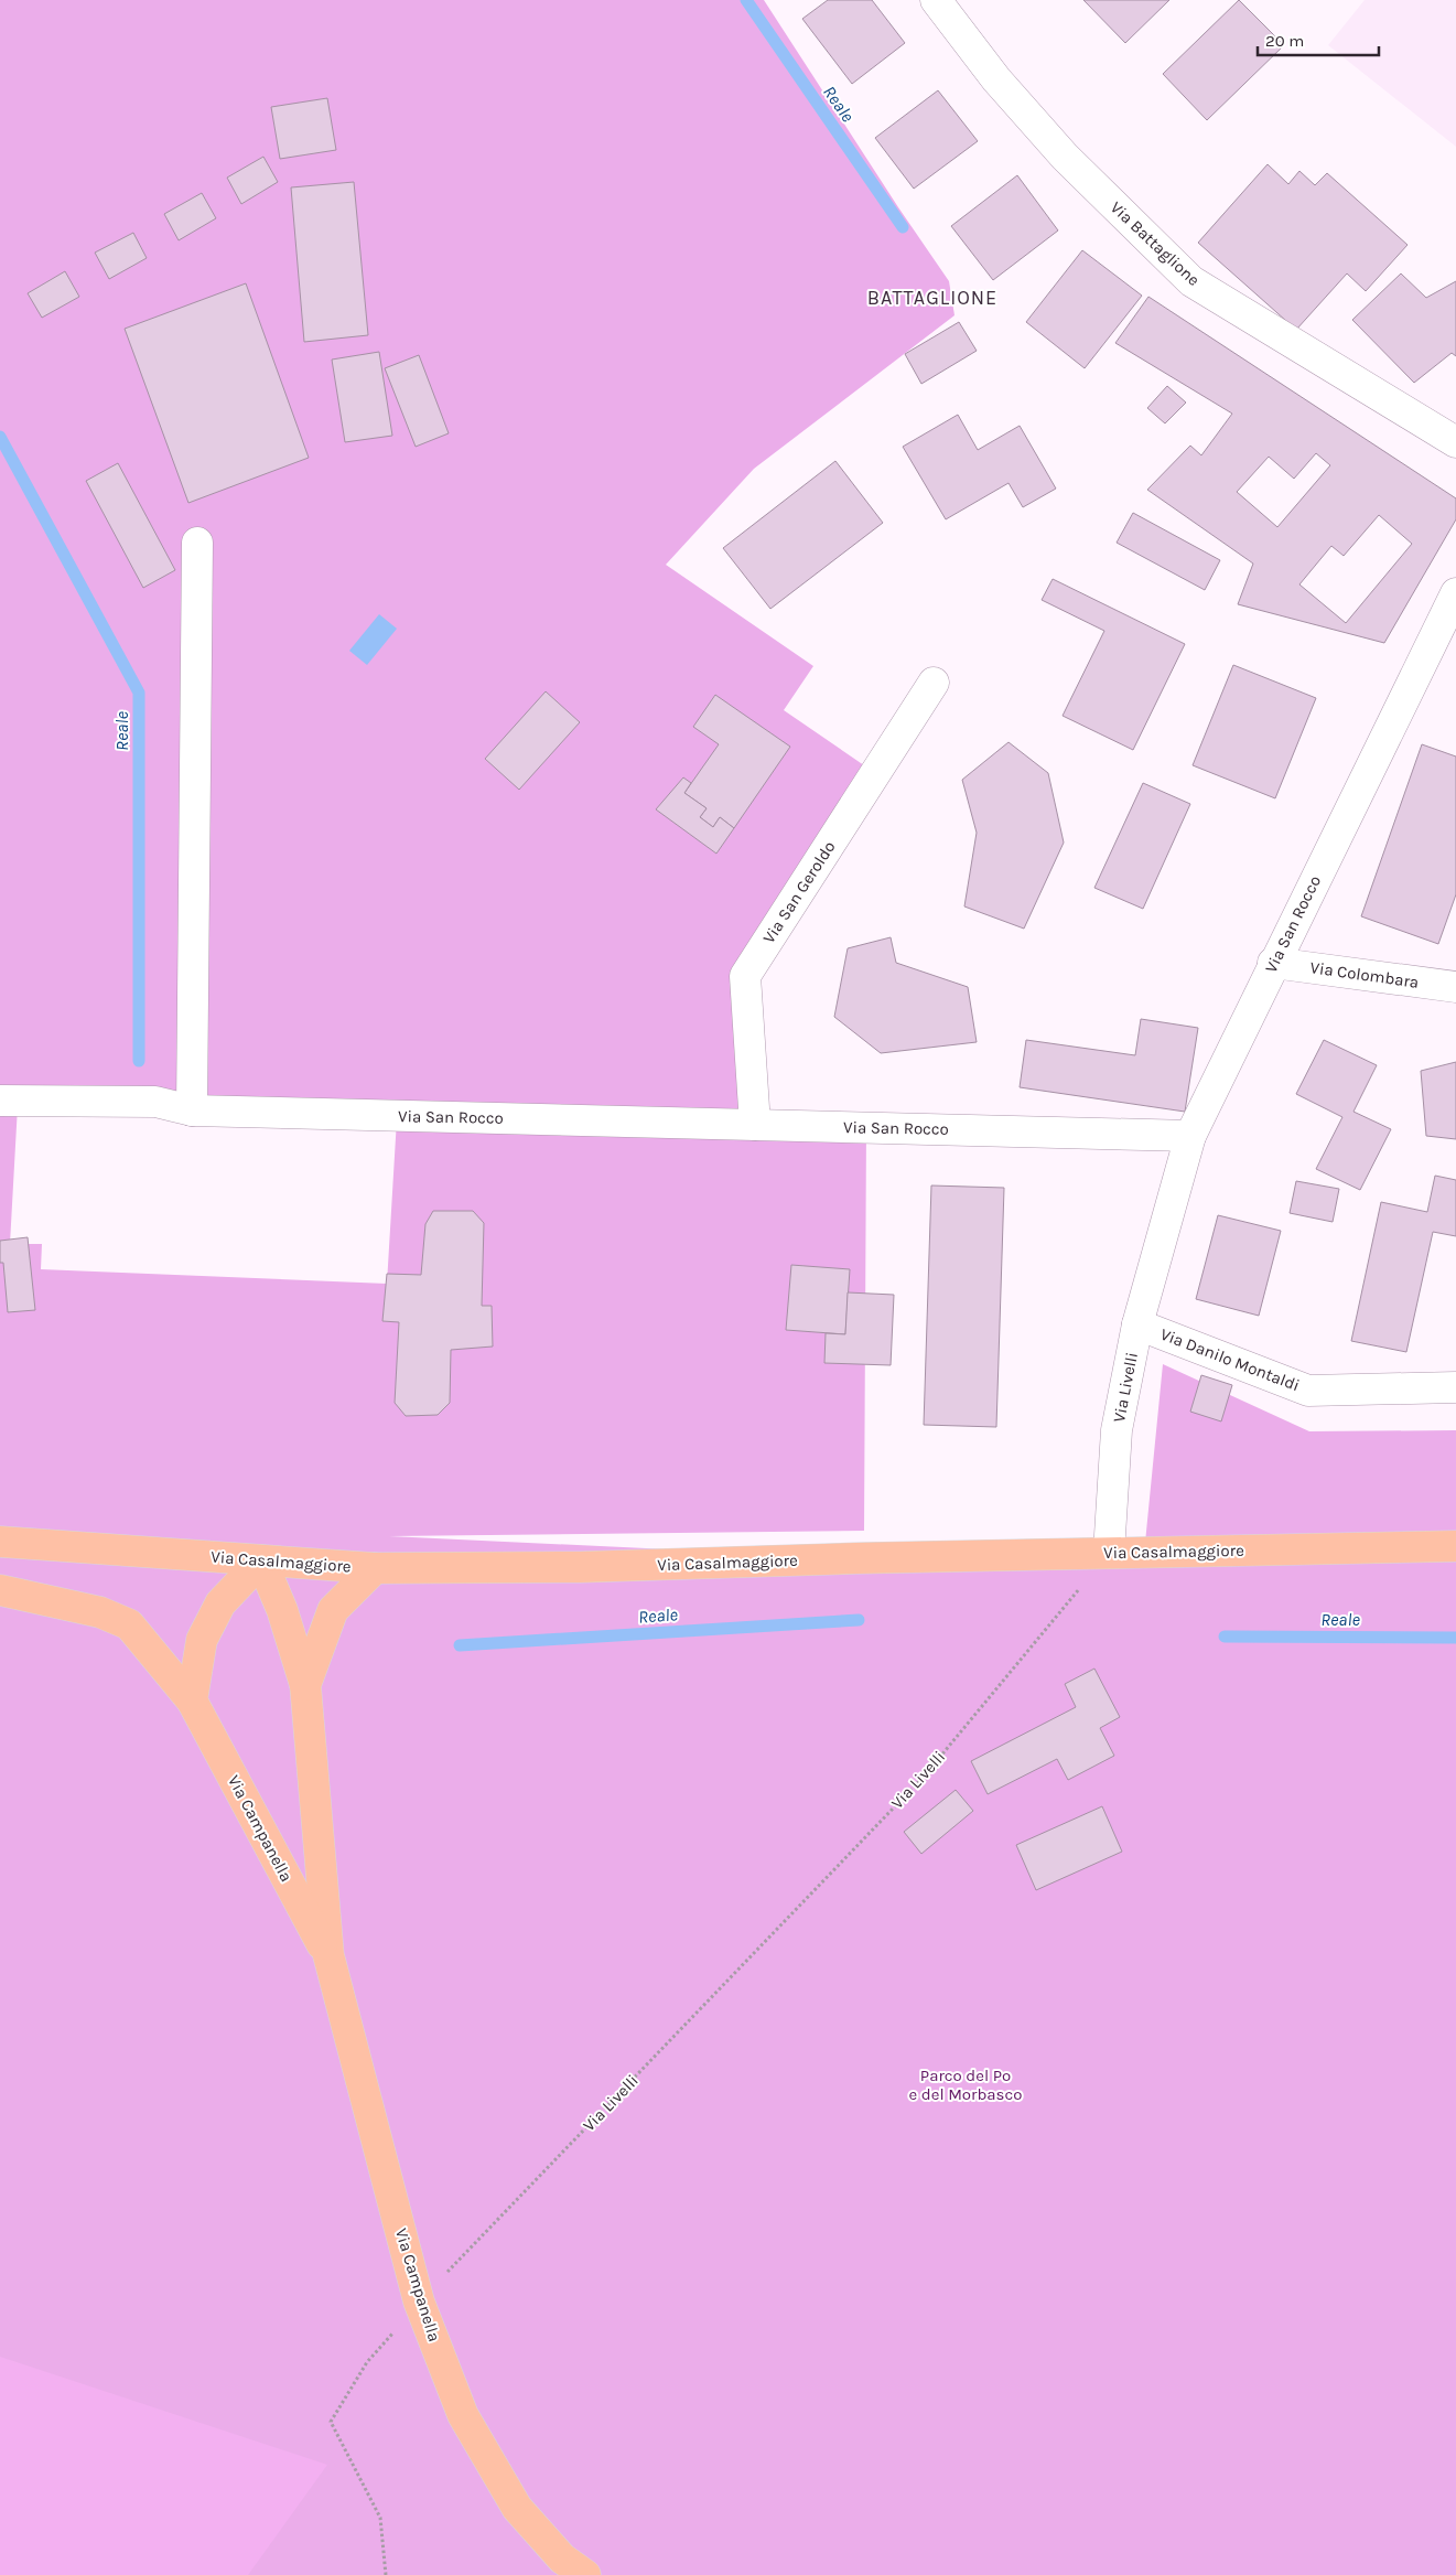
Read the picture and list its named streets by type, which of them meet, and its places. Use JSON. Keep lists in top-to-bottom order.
{
  "streets": {
    "main road": ["Via Casalmaggiore", "Via Campanella"],
    "street": [
      "Via Battaglione",
      "Via San Geroldo",
      "Via San Rocco",
      "Via Colombara",
      "Via Danilo Montaldi",
      "Via Livelli"
    ]
  },
  "crossings": [
    ["Via San Geroldo", "Via San Rocco"],
    ["Via San Rocco", "Via Colombara"],
    ["Via San Rocco", "Via Livelli"],
    ["Via Danilo Montaldi", "Via Livelli"],
    ["Via Livelli", "Via Casalmaggiore"],
    ["Via Livelli", "Via Campanella"],
    ["Via Casalmaggiore", "Via Campanella"]
  ],
  "districts": ["BATTAGLIONE"],
  "water": ["Reale"],
  "parks": ["Parco del Po e del Morbasco"],
  "scale_bar": "20 m"
}
